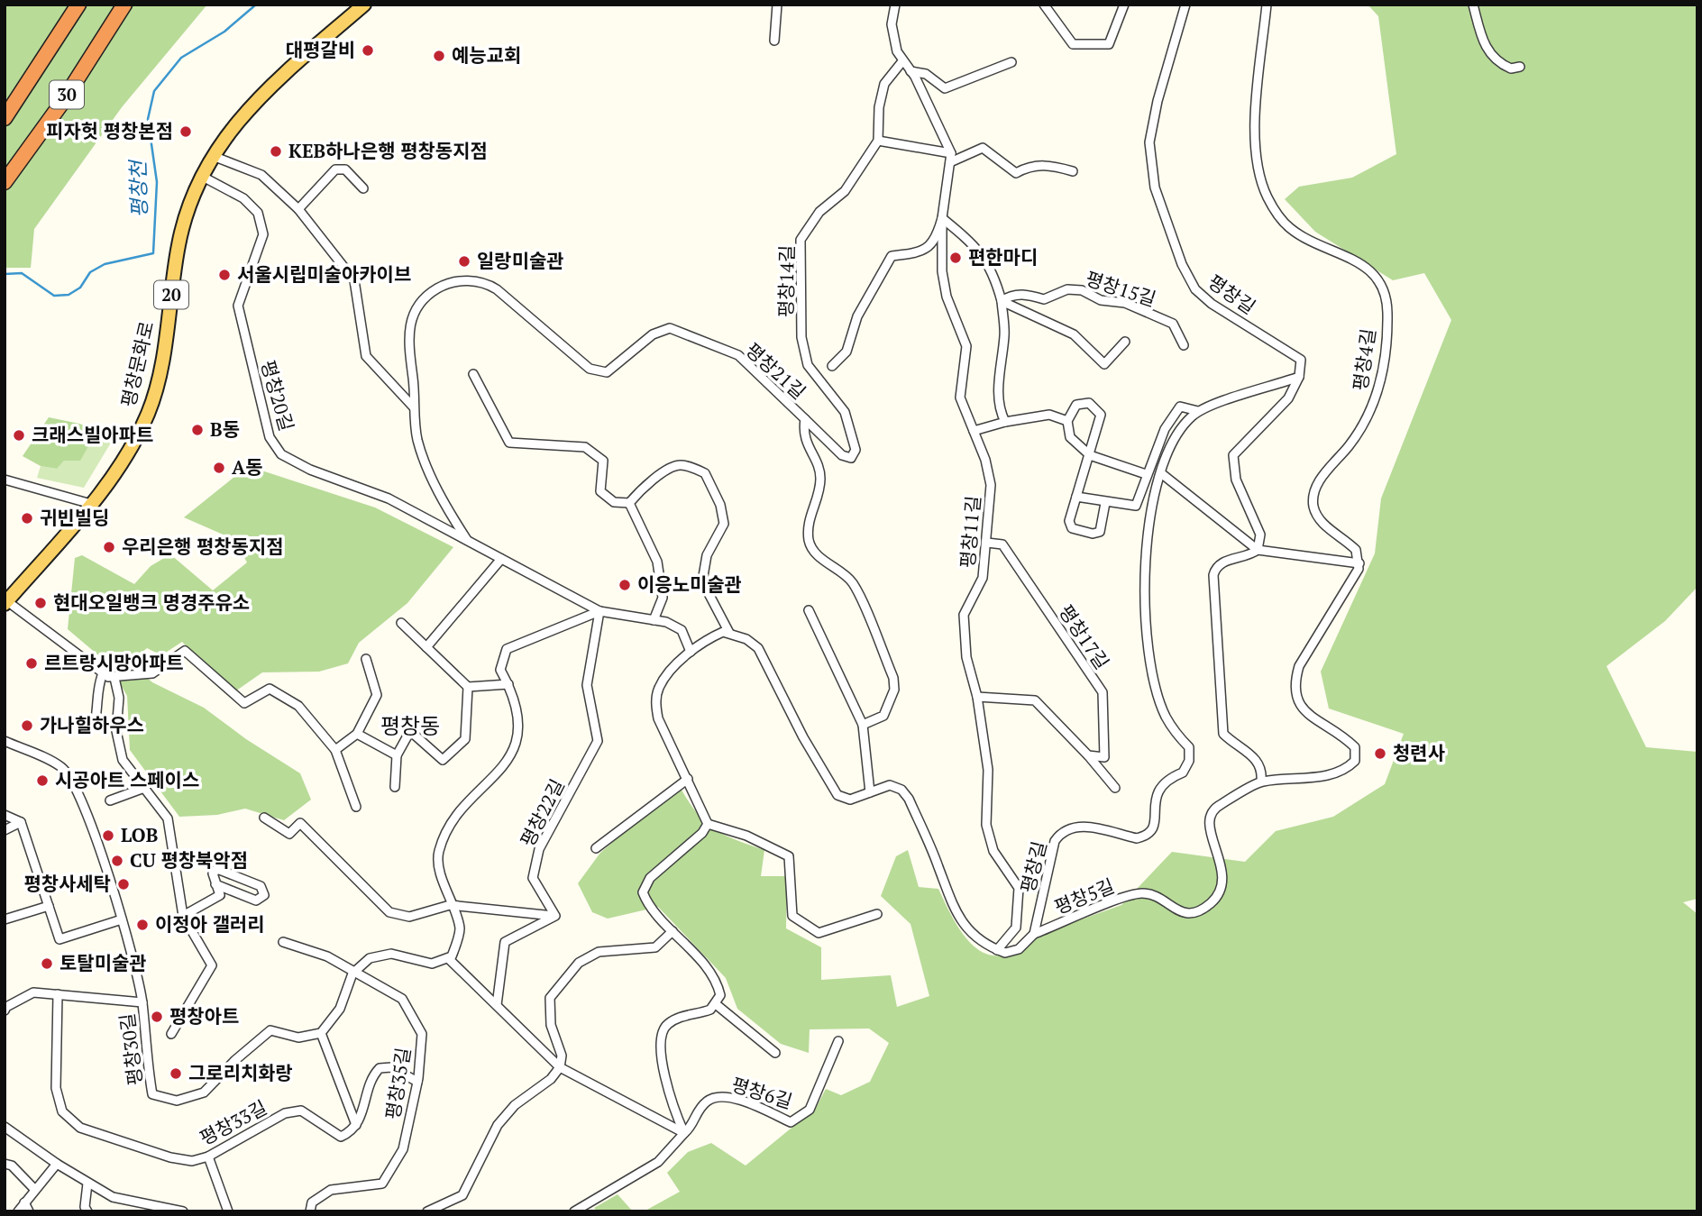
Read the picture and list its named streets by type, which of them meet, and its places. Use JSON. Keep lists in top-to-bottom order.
{
  "streets": {
    "highway": ["30"],
    "main road": ["20", "평창문화로"],
    "street": [
      "평창14길",
      "평창15길",
      "평창길",
      "평창4길",
      "평창21길",
      "평창20길",
      "평창11길",
      "평창17길",
      "평창22길",
      "평창5길",
      "평창30길",
      "평창35길",
      "평창6길",
      "평창33길"
    ]
  },
  "crossings": [
    ["평창14길", "평창21길"],
    ["평창길", "평창5길"],
    ["평창4길", "평창5길"],
    ["평창문화로", "평창20길"],
    ["평창21길", "평창20길"],
    ["평창20길", "평창22길"],
    ["평창11길", "평창17길"]
  ],
  "districts": ["평창동"],
  "water": ["평창천"],
  "places": [
    "대평갈비",
    "예능교회",
    "피자헛 평창본점",
    "KEB하나은행 평창동지점",
    "편한마디",
    "일랑미술관",
    "서울시립미술아카이브",
    "B동",
    "크래스빌아파트",
    "A동",
    "귀빈빌딩",
    "우리은행 평창동지점",
    "이응노미술관",
    "현대오일뱅크 명경주유소",
    "르트랑시망아파트",
    "가나힐하우스",
    "청련사",
    "시공아트 스페이스",
    "LOB",
    "CU 평창북악점",
    "평창사세탁",
    "이정아 갤러리",
    "토탈미술관",
    "평창아트",
    "그로리치화랑"
  ]
}
